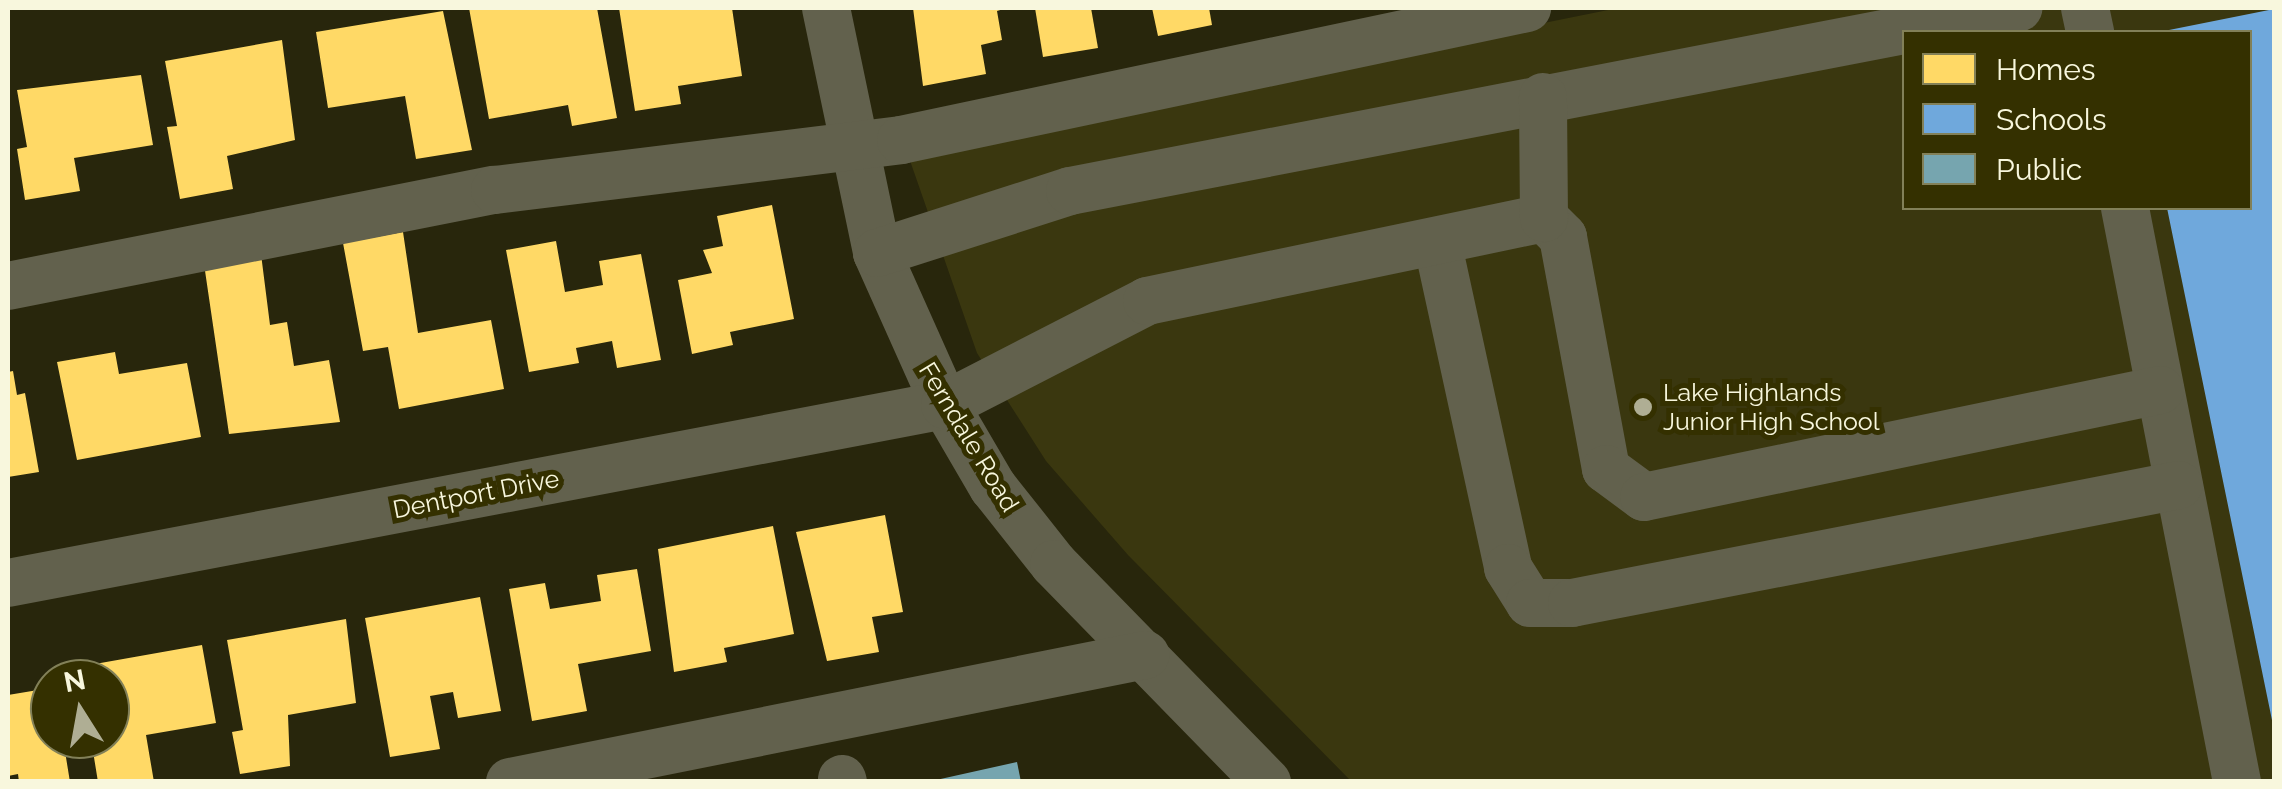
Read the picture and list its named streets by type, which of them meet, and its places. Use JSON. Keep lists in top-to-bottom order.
{
  "streets": {
    "street": ["Ferndale Road", "Dentport Drive"]
  },
  "crossings": [
    ["Ferndale Road", "Dentport Drive"]
  ],
  "places": ["Lake Highlands Junior High School"],
  "legend": ["Homes", "Schools", "Public"],
  "north": "top"
}
